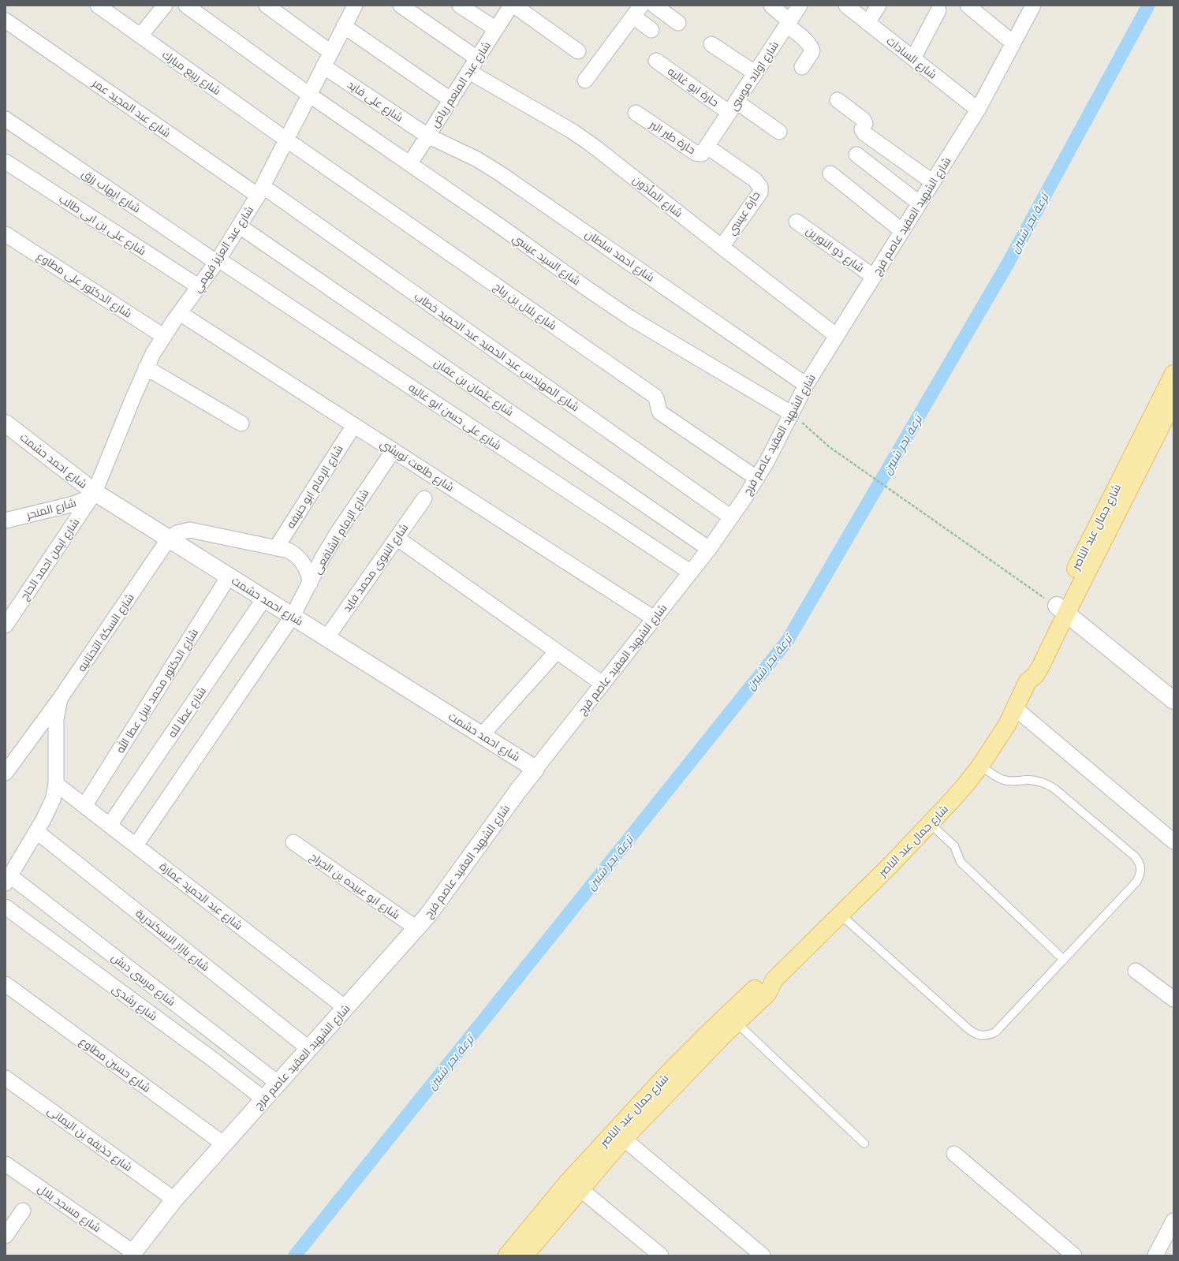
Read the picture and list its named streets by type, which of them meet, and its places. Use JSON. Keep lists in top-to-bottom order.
{
  "streets": {
    "main road": ["شارع جمال عبد الناصر"],
    "street": [
      "شارع السادات",
      "شارع ربيع مبارك",
      "شارع اولاد موسى",
      "شارع عبد المنعم رياض",
      "حارة ابو غاليه",
      "شارع على فايد",
      "شارع عبد المجيد عمر",
      "حارة طير البر",
      "شارع ايهاب رزق",
      "شارع المأذون",
      "حارة عيسي",
      "شارع الشهيد العقيد عاصم فرج",
      "شارع على بن ابى طالب",
      "شارع عبد العزيز فهمي",
      "شارع ذو النورين",
      "شارع احمد سلطان",
      "شارع السيد عيسي",
      "شارع الدكتور على مطاوع",
      "شارع بلال بن رباح",
      "شارع المهندس عبد الحميد عبد الحميد خطاب",
      "شارع عثمان بن عفان",
      "شارع على حسن ابو غاليه",
      "شارع احمد حشمت",
      "شارع طلعت نويشي",
      "شارع الإمام ابو حنيفه",
      "شارع المنحر",
      "شارع الإمام الشافعى",
      "شارع ايمن احمد الحاج",
      "شارع النبوى محمد فايد",
      "شارع السكة التحتانيه",
      "شارع الدكتور محمد نبيل عطا الله",
      "شارع عطا لله",
      "شارع ابو عبيده بن الجراح",
      "شارع عبد الحميد عمارة",
      "شارع بازار الاسكندرية",
      "شارع مرسى دبش",
      "شارع رشدى",
      "شارع حسين مطاوع",
      "شارع حذيفه بن اليمانى",
      "شارع مسجد بلال"
    ]
  },
  "crossings": [
    ["شارع السادات", "شارع الشهيد العقيد عاصم فرج"],
    ["شارع ربيع مبارك", "شارع عبد العزيز فهمي"],
    ["شارع ربيع مبارك", "شارع بلال بن رباح"],
    ["شارع اولاد موسى", "حارة ابو غاليه"],
    ["شارع اولاد موسى", "حارة طير البر"],
    ["شارع اولاد موسى", "حارة عيسي"],
    ["شارع عبد المنعم رياض", "شارع على فايد"],
    ["شارع عبد المنعم رياض", "شارع المأذون"],
    ["شارع عبد المنعم رياض", "شارع احمد سلطان"],
    ["شارع عبد المنعم رياض", "شارع السيد عيسي"],
    ["شارع على فايد", "شارع عبد العزيز فهمي"],
    ["شارع على فايد", "شارع احمد سلطان"],
    ["شارع عبد المجيد عمر", "شارع عبد العزيز فهمي"],
    ["شارع عبد المجيد عمر", "شارع المهندس عبد الحميد عبد الحميد خطاب"],
    ["حارة طير البر", "حارة عيسي"],
    ["شارع ايهاب رزق", "شارع عبد العزيز فهمي"],
    ["شارع ايهاب رزق", "شارع على حسن ابو غاليه"],
    ["شارع المأذون", "حارة عيسي"],
    ["شارع المأذون", "شارع الشهيد العقيد عاصم فرج"],
    ["شارع الشهيد العقيد عاصم فرج", "شارع ذو النورين"],
    ["شارع الشهيد العقيد عاصم فرج", "شارع احمد سلطان"],
    ["شارع الشهيد العقيد عاصم فرج", "شارع السيد عيسي"],
    ["شارع الشهيد العقيد عاصم فرج", "شارع بلال بن رباح"],
    ["شارع الشهيد العقيد عاصم فرج", "شارع المهندس عبد الحميد عبد الحميد خطاب"],
    ["شارع الشهيد العقيد عاصم فرج", "شارع عثمان بن عفان"],
    ["شارع الشهيد العقيد عاصم فرج", "شارع على حسن ابو غاليه"],
    ["شارع الشهيد العقيد عاصم فرج", "شارع احمد حشمت"],
    ["شارع الشهيد العقيد عاصم فرج", "شارع طلعت نويشي"],
    ["شارع الشهيد العقيد عاصم فرج", "شارع ابو عبيده بن الجراح"],
    ["شارع الشهيد العقيد عاصم فرج", "شارع عبد الحميد عمارة"],
    ["شارع الشهيد العقيد عاصم فرج", "شارع بازار الاسكندرية"],
    ["شارع الشهيد العقيد عاصم فرج", "شارع مرسى دبش"],
    ["شارع الشهيد العقيد عاصم فرج", "شارع رشدى"],
    ["شارع الشهيد العقيد عاصم فرج", "شارع حسين مطاوع"],
    ["شارع الشهيد العقيد عاصم فرج", "شارع حذيفه بن اليمانى"],
    ["شارع الشهيد العقيد عاصم فرج", "شارع مسجد بلال"],
    ["شارع على بن ابى طالب", "شارع عبد العزيز فهمي"],
    ["شارع عبد العزيز فهمي", "شارع السيد عيسي"],
    ["شارع عبد العزيز فهمي", "شارع الدكتور على مطاوع"],
    ["شارع عبد العزيز فهمي", "شارع بلال بن رباح"],
    ["شارع عبد العزيز فهمي", "شارع المهندس عبد الحميد عبد الحميد خطاب"],
    ["شارع عبد العزيز فهمي", "شارع عثمان بن عفان"],
    ["شارع عبد العزيز فهمي", "شارع على حسن ابو غاليه"],
    ["شارع عبد العزيز فهمي", "شارع احمد حشمت"],
    ["شارع عبد العزيز فهمي", "شارع طلعت نويشي"],
    ["شارع عبد العزيز فهمي", "شارع المنحر"],
    ["شارع عبد العزيز فهمي", "شارع ايمن احمد الحاج"],
    ["شارع احمد حشمت", "شارع المنحر"],
    ["شارع احمد حشمت", "شارع الإمام الشافعى"],
    ["شارع احمد حشمت", "شارع ايمن احمد الحاج"],
    ["شارع احمد حشمت", "شارع النبوى محمد فايد"],
    ["شارع احمد حشمت", "شارع السكة التحتانيه"],
    ["شارع احمد حشمت", "شارع الدكتور محمد نبيل عطا الله"],
    ["شارع احمد حشمت", "شارع عطا لله"],
    ["شارع طلعت نويشي", "شارع الإمام ابو حنيفه"],
    ["شارع طلعت نويشي", "شارع الإمام الشافعى"],
    ["شارع الإمام ابو حنيفه", "شارع السكة التحتانيه"],
    ["شارع المنحر", "شارع ايمن احمد الحاج"],
    ["شارع الإمام الشافعى", "شارع السكة التحتانيه"],
    ["شارع الإمام الشافعى", "شارع عبد الحميد عمارة"],
    ["شارع السكة التحتانيه", "شارع عبد الحميد عمارة"],
    ["شارع السكة التحتانيه", "شارع بازار الاسكندرية"],
    ["شارع السكة التحتانيه", "شارع مرسى دبش"],
    ["شارع الدكتور محمد نبيل عطا الله", "شارع عبد الحميد عمارة"],
    ["شارع عطا لله", "شارع عبد الحميد عمارة"]
  ],
  "water": ["ترعة بحر شبين"]
}
